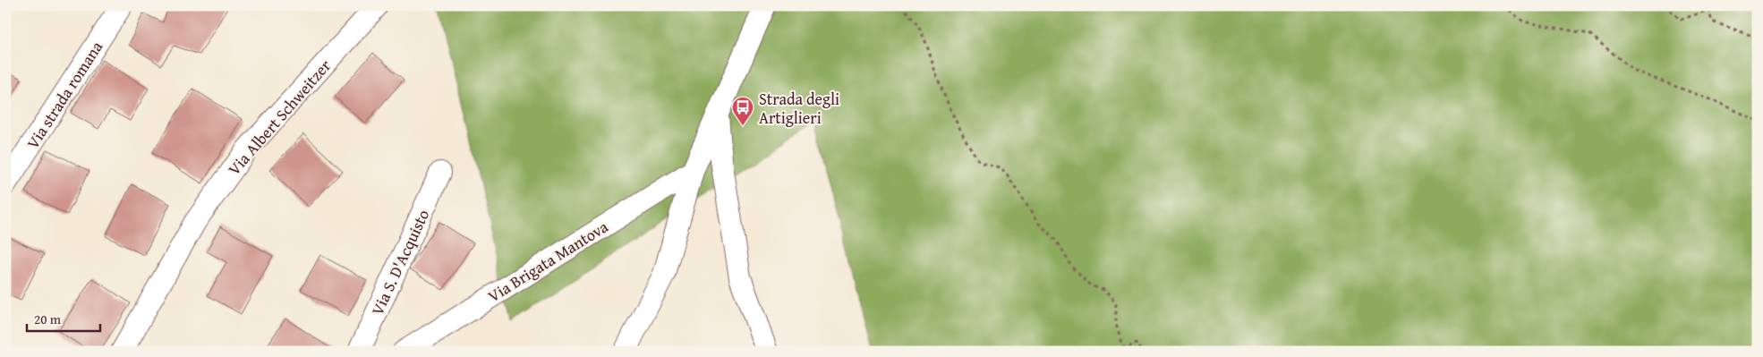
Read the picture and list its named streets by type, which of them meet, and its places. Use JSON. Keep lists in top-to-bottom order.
{
  "streets": {
    "street": [
      "Via strada romana",
      "Via Albert Schweitzer",
      "Via Brigata Mantova",
      "Via S. D'Acquisto"
    ]
  },
  "places": {
    "bus stop": ["Strada degli Artiglieri"]
  },
  "scale_bar": "20 m"
}
